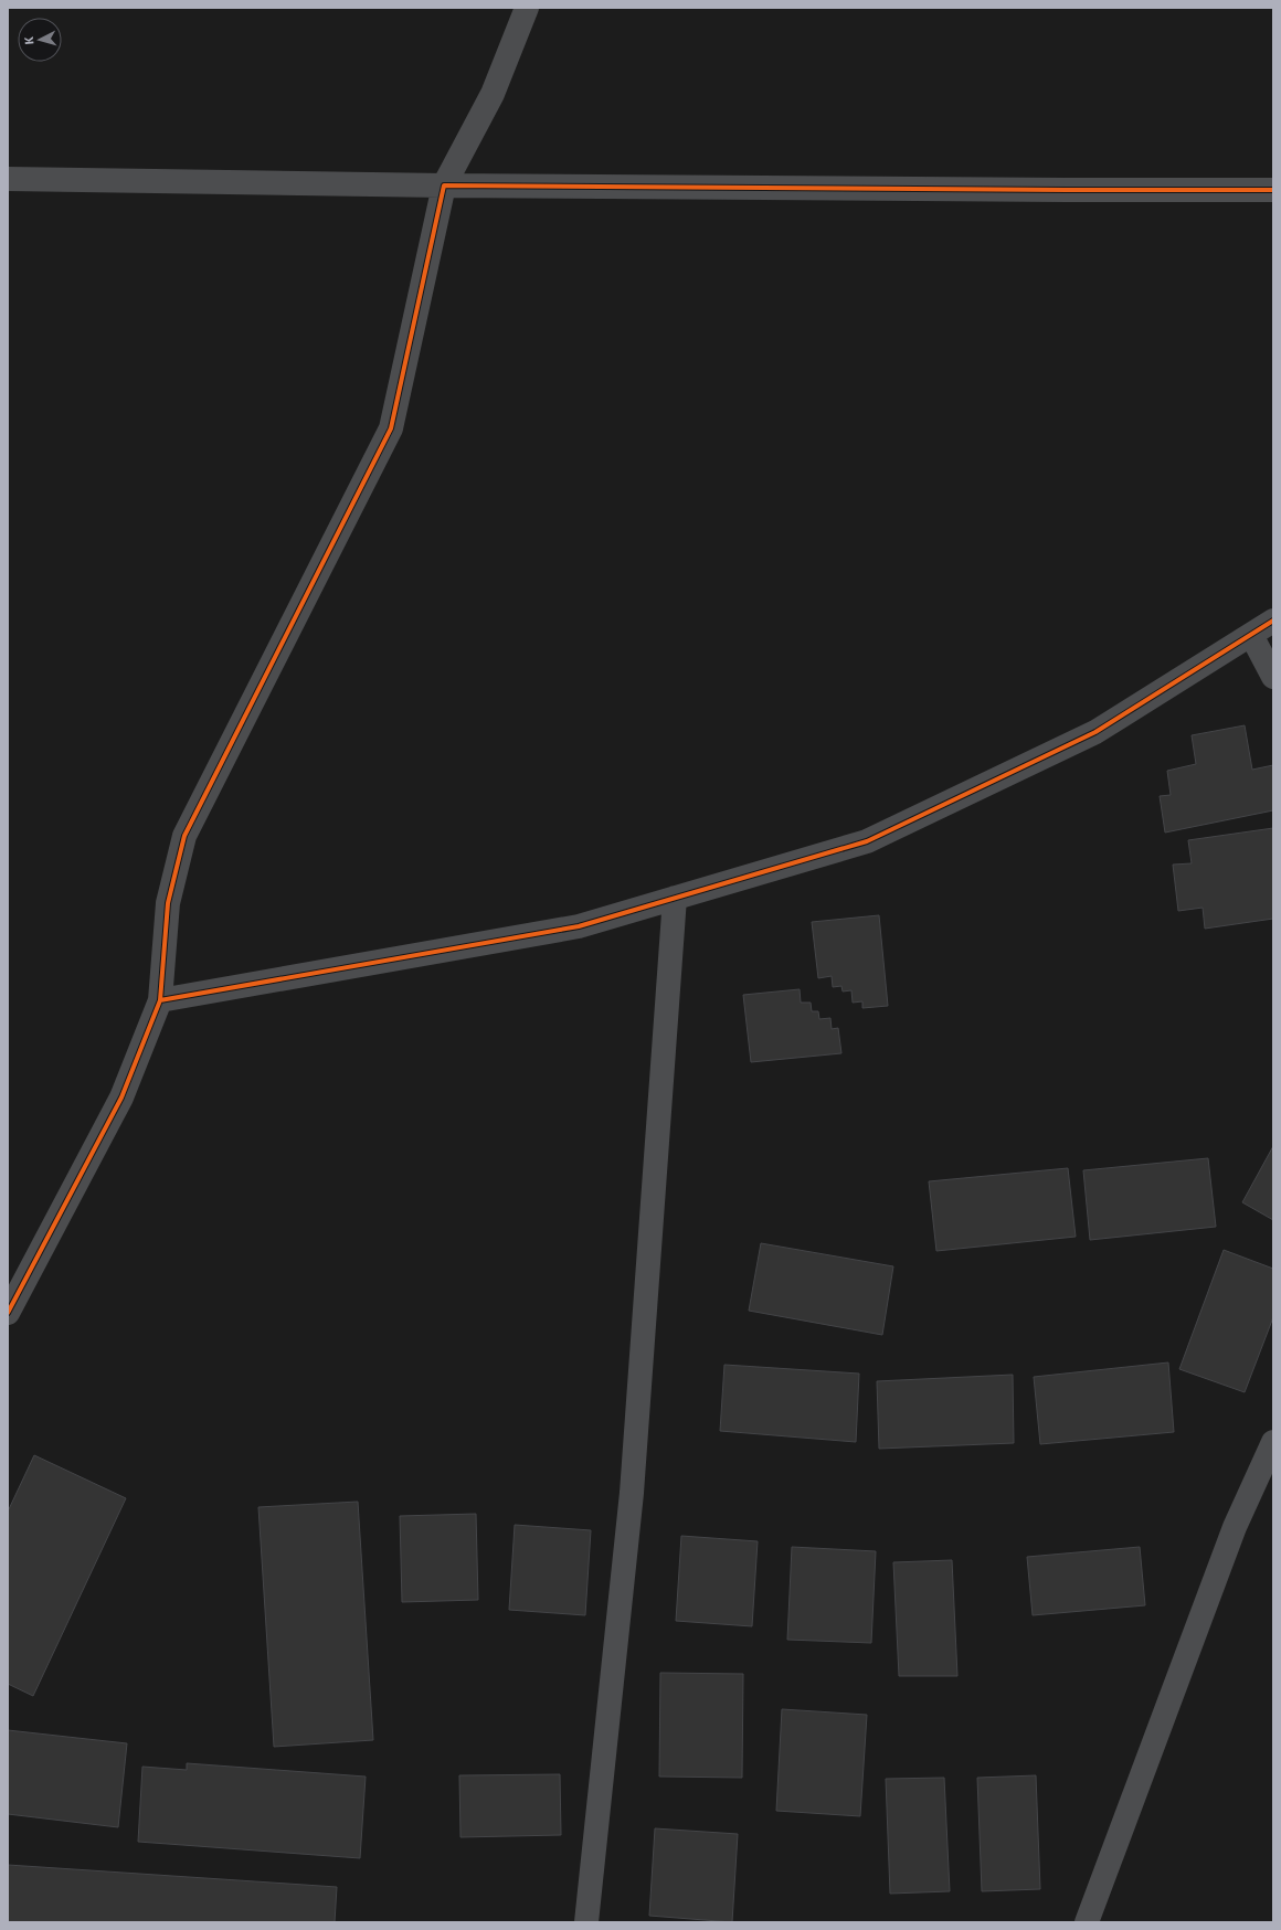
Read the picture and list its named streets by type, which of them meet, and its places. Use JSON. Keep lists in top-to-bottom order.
{
  "north": "left"
}
